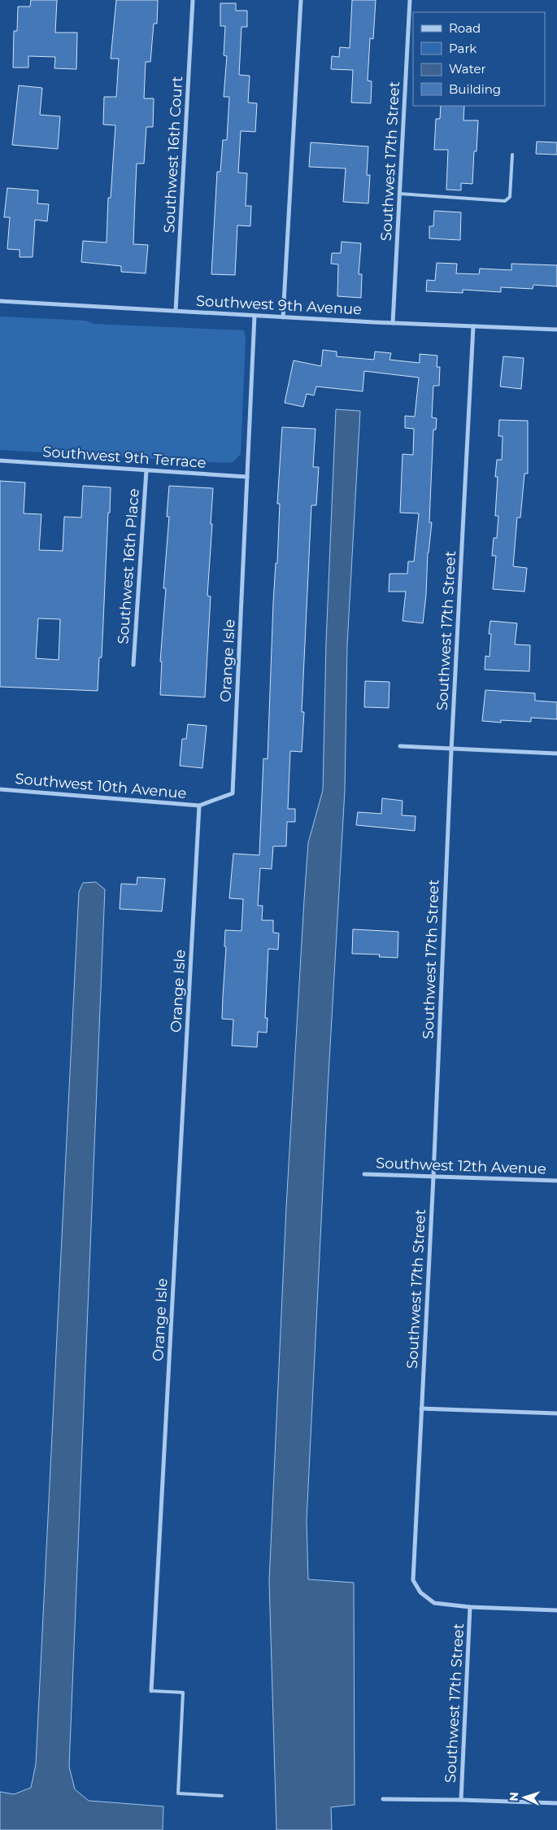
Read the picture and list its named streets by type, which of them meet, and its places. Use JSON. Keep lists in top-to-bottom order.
{
  "streets": {
    "street": [
      "Southwest 16th Court",
      "Southwest 17th Street",
      "Southwest 9th Avenue",
      "Southwest 9th Terrace",
      "Southwest 16th Place",
      "Orange Isle",
      "Southwest 10th Avenue",
      "Southwest 12th Avenue"
    ]
  },
  "crossings": [
    ["Southwest 16th Court", "Southwest 9th Avenue"],
    ["Southwest 17th Street", "Southwest 9th Avenue"],
    ["Southwest 17th Street", "Southwest 12th Avenue"],
    ["Southwest 9th Avenue", "Orange Isle"],
    ["Southwest 9th Terrace", "Southwest 16th Place"],
    ["Southwest 9th Terrace", "Orange Isle"],
    ["Orange Isle", "Southwest 10th Avenue"]
  ],
  "legend": [
    "Road",
    "Park",
    "Water",
    "Building"
  ],
  "north": "left"
}
